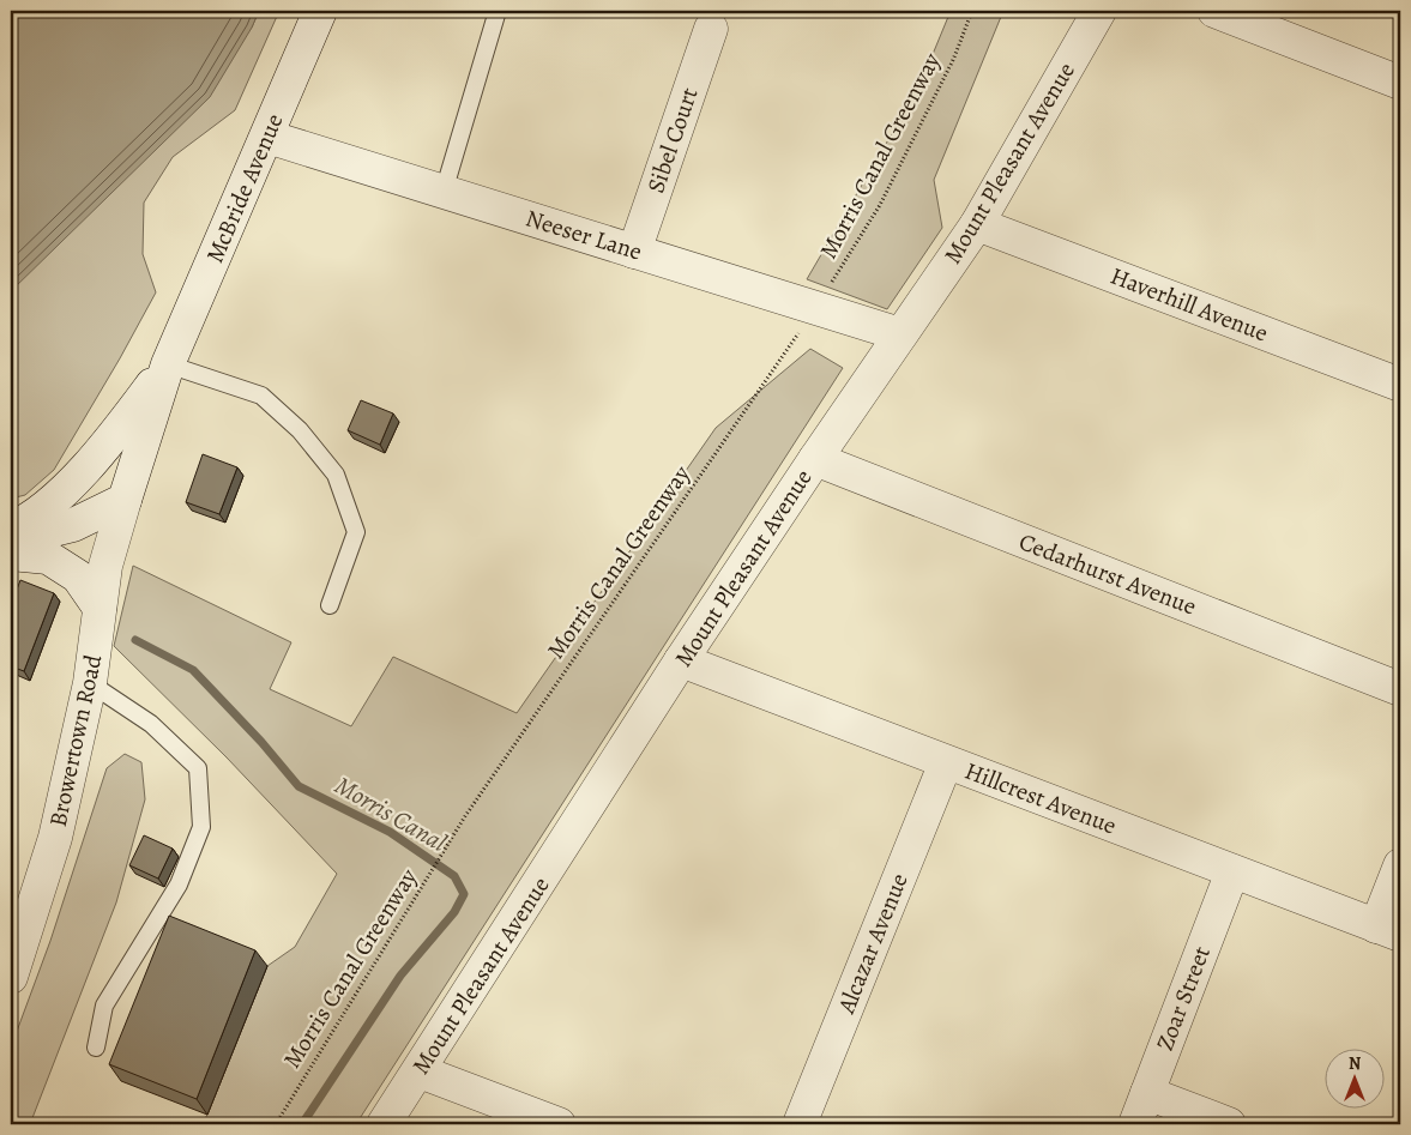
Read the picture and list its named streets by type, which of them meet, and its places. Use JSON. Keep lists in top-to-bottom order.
{
  "streets": {
    "street": [
      "Sibel Court",
      "Mount Pleasant Avenue",
      "McBride Avenue",
      "Neeser Lane",
      "Haverhill Avenue",
      "Cedarhurst Avenue",
      "Browertown Road",
      "Hillcrest Avenue",
      "Alcazar Avenue",
      "Zoar Street"
    ],
    "path": ["Morris Canal Greenway"]
  },
  "crossings": [
    ["Sibel Court", "Neeser Lane"],
    ["Morris Canal Greenway", "Neeser Lane"],
    ["Mount Pleasant Avenue", "Neeser Lane"],
    ["Mount Pleasant Avenue", "Haverhill Avenue"],
    ["Mount Pleasant Avenue", "Cedarhurst Avenue"],
    ["Mount Pleasant Avenue", "Hillcrest Avenue"],
    ["McBride Avenue", "Neeser Lane"],
    ["McBride Avenue", "Browertown Road"],
    ["Hillcrest Avenue", "Alcazar Avenue"],
    ["Hillcrest Avenue", "Zoar Street"]
  ],
  "water": ["Morris Canal"],
  "north": "top"
}
